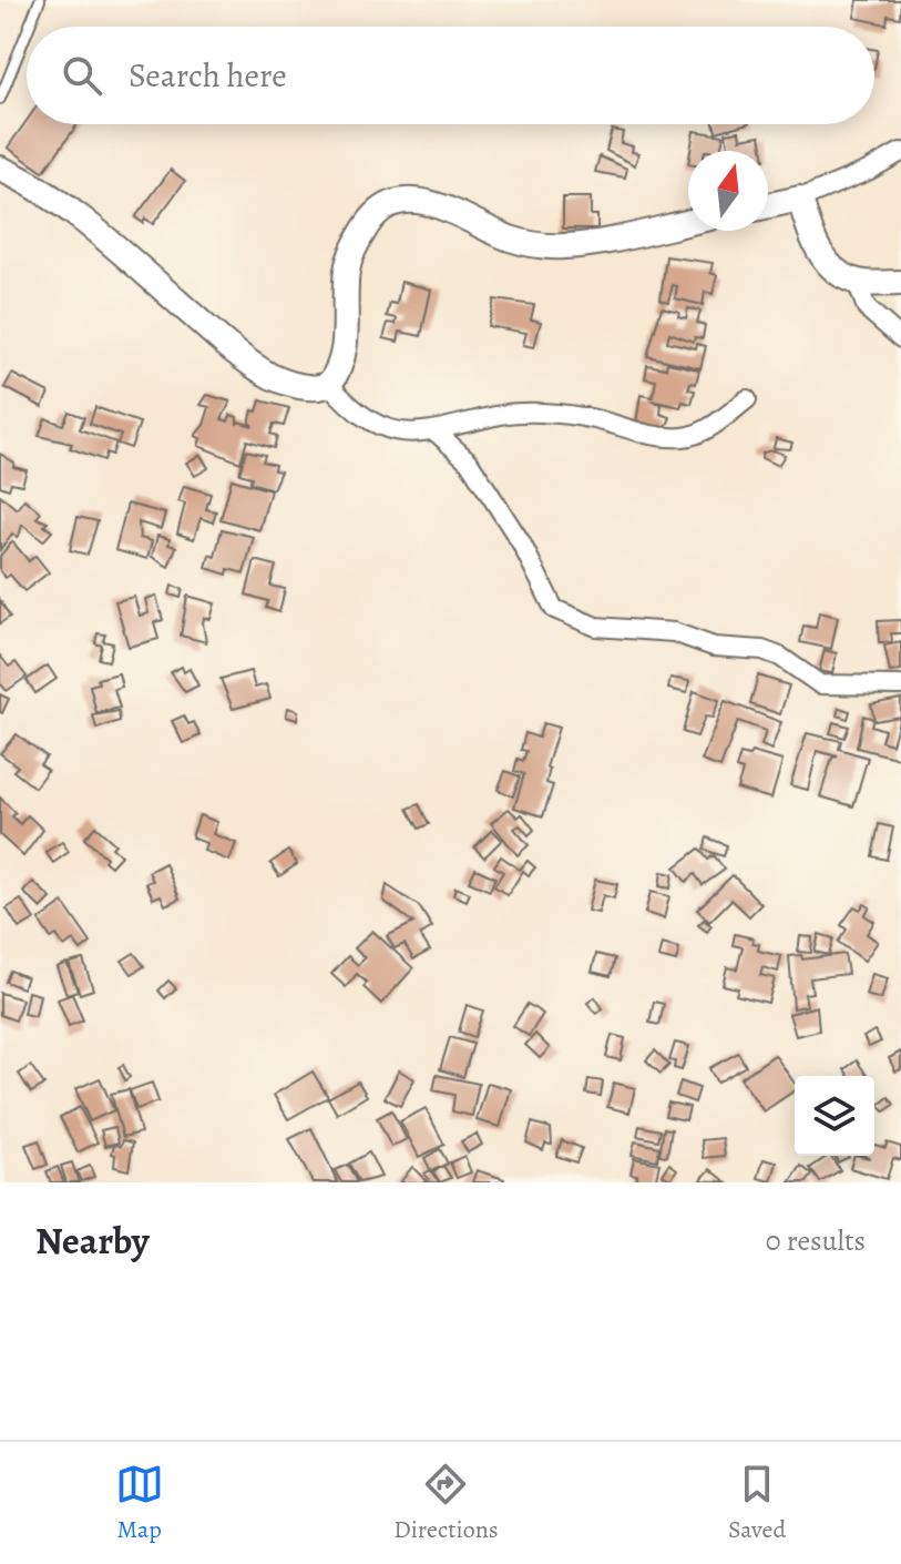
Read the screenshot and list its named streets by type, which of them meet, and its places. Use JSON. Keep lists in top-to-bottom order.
{
  "north": "top",
  "page": {
    "search": "Search here",
    "heading": ["Nearby", "0 results"],
    "nav": ["Map", "Directions", "Saved"]
  }
}
